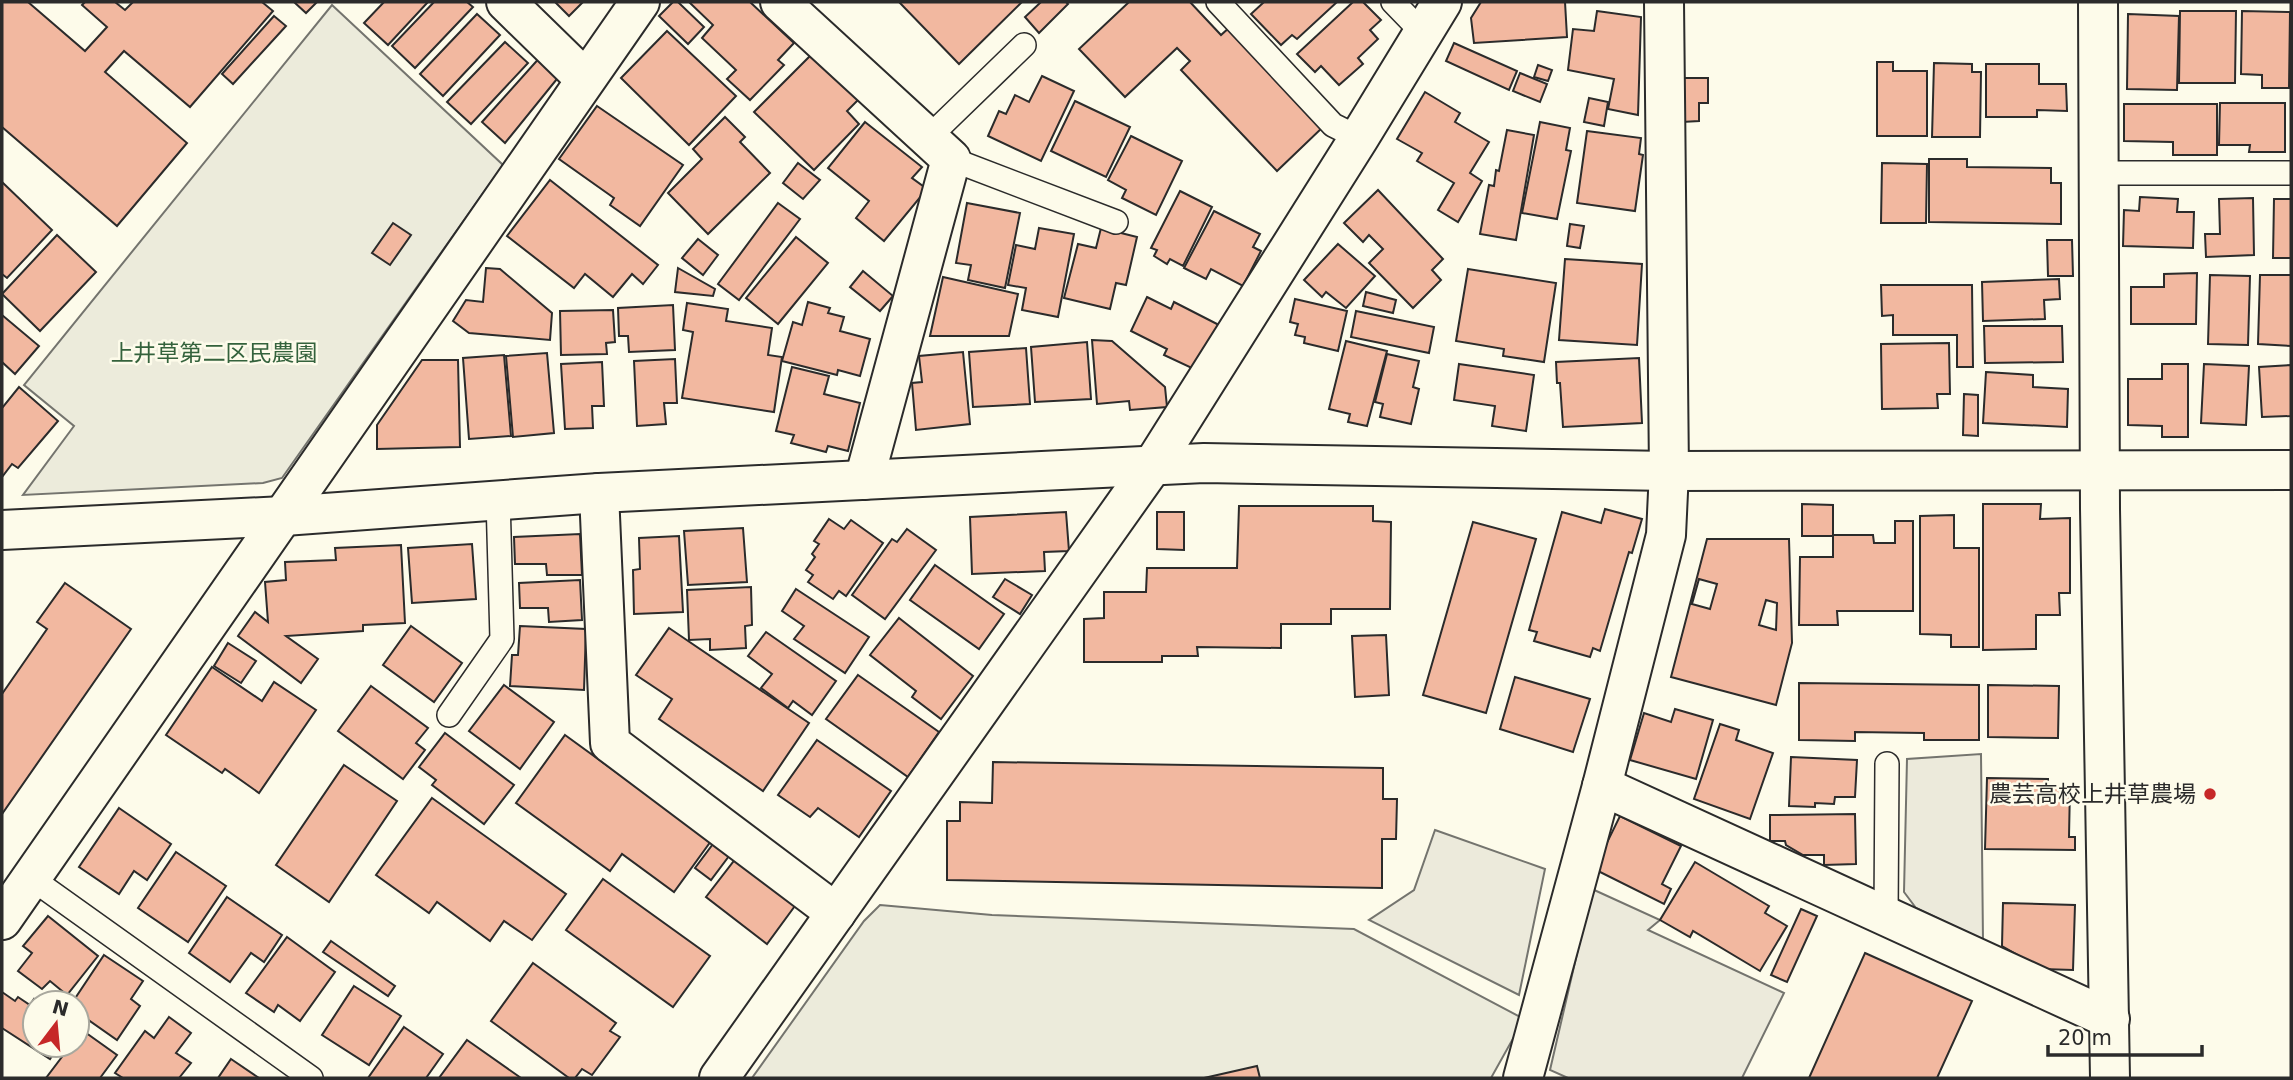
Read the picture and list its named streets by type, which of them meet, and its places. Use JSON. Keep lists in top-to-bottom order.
{
  "parks": ["上井草第二区民農園"],
  "places": ["農芸高校上井草農場"],
  "scale_bar": "20 m",
  "north": "top"
}
